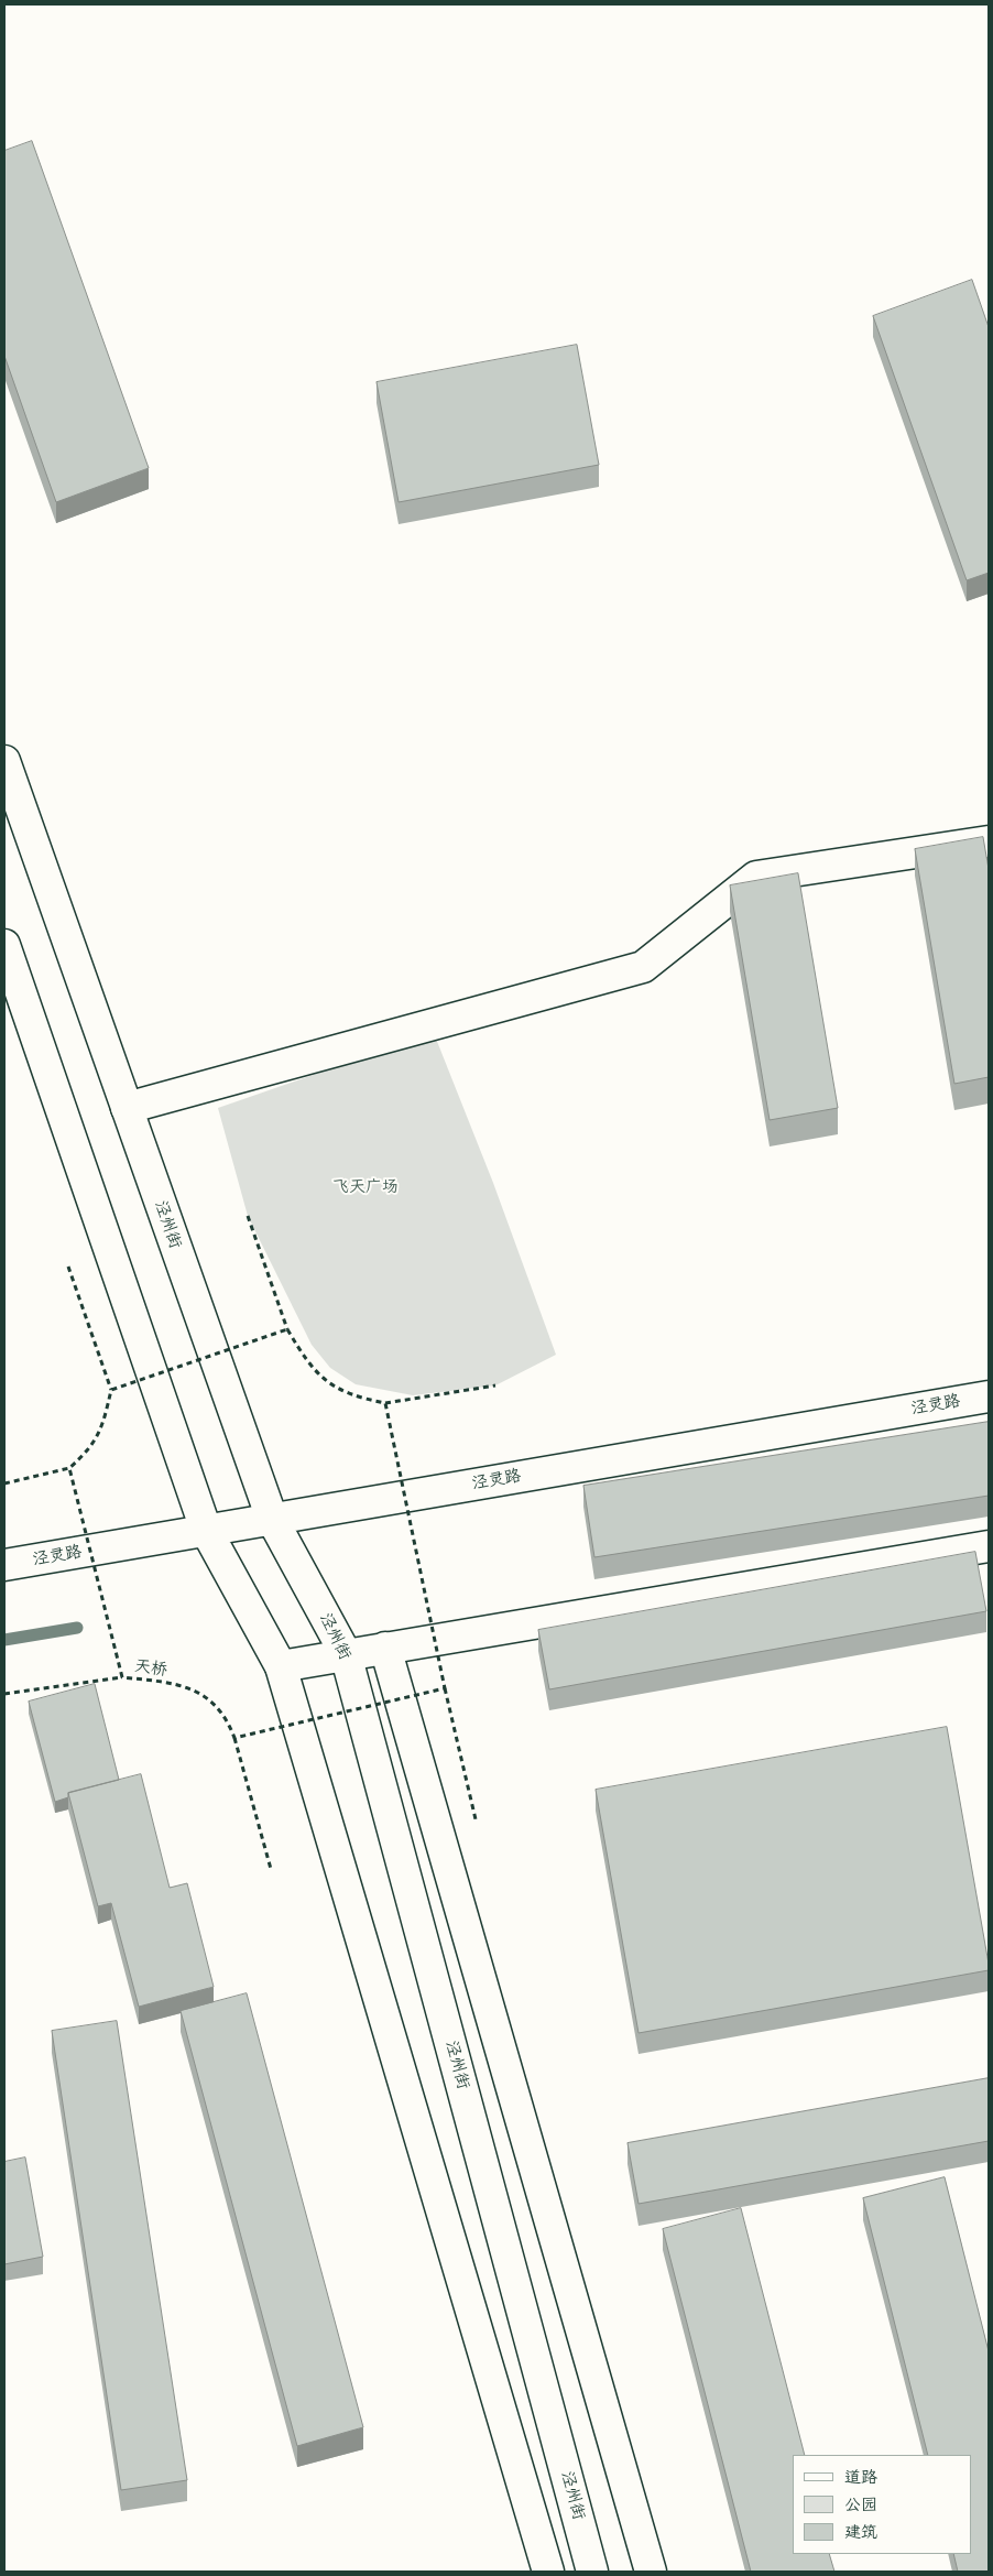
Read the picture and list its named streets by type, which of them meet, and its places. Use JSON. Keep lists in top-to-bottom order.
{
  "streets": {
    "main road": ["泾州街", "泾灵路"],
    "path": ["天桥"]
  },
  "crossings": [
    ["泾州街", "泾灵路"]
  ],
  "parks": ["飞天广场"],
  "legend": ["道路", "公园", "建筑"]
}
